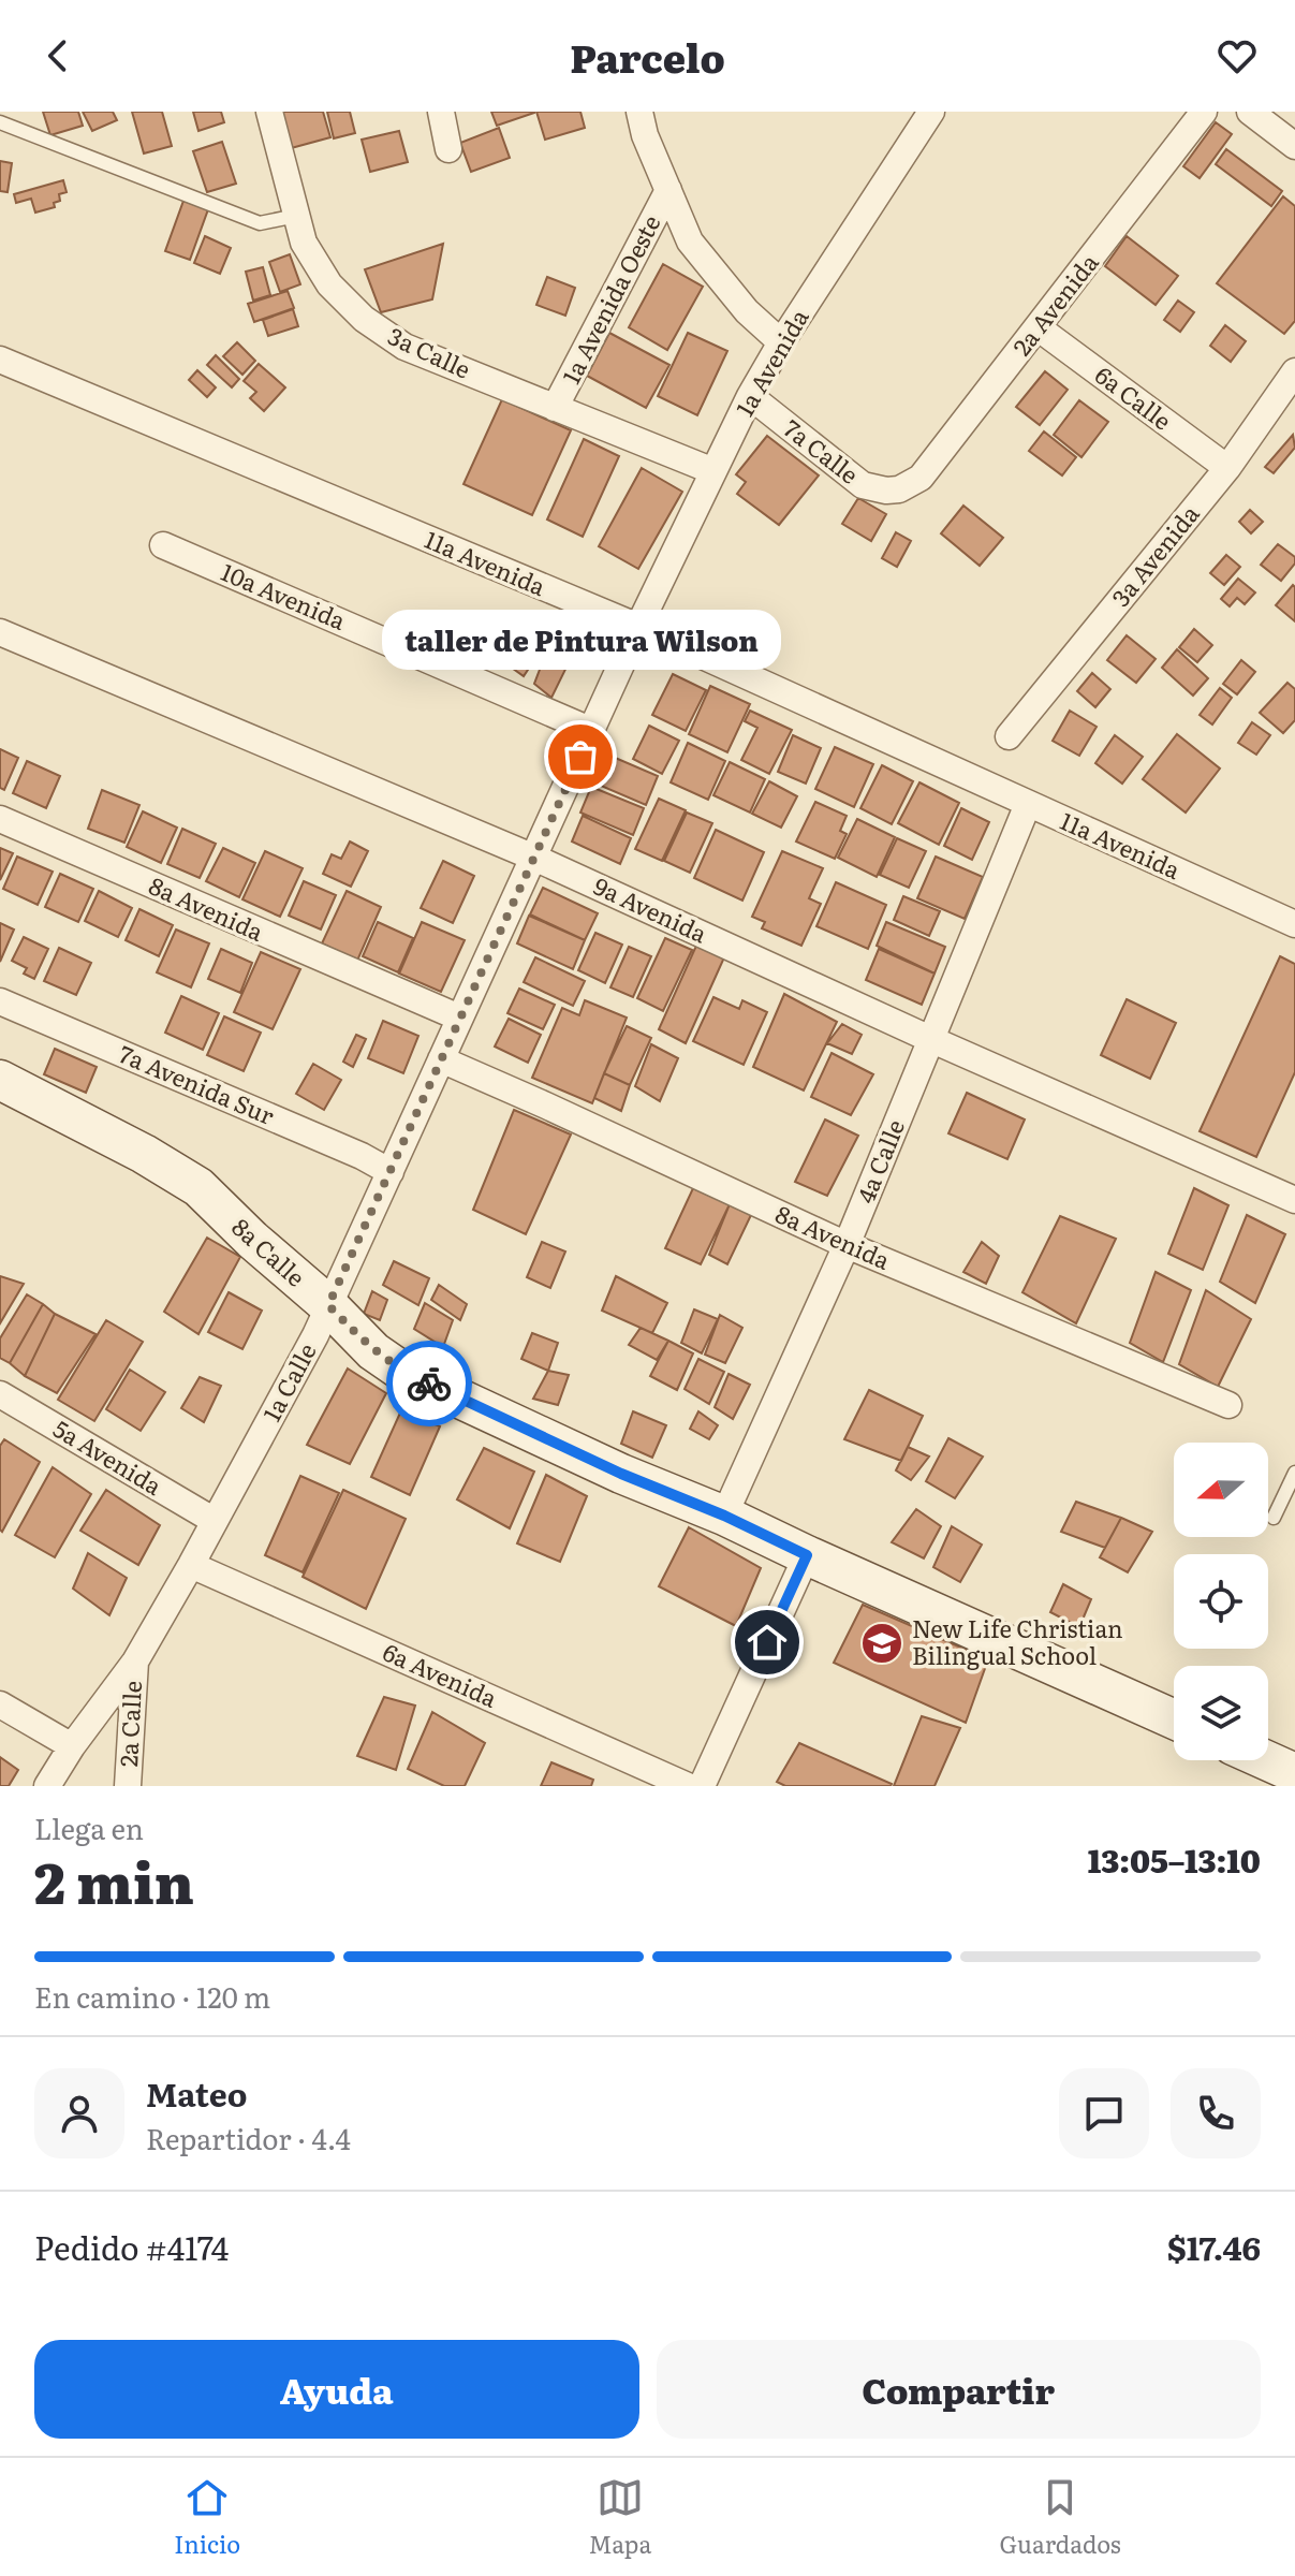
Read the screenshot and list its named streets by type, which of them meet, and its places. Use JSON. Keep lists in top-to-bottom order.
{
  "streets": {
    "street": [
      "1a Avenida Oeste",
      "2a Avenida",
      "3a Calle",
      "1a Avenida",
      "6a Calle",
      "7a Calle",
      "3a Avenida",
      "11a Avenida",
      "10a Avenida",
      "8a Avenida",
      "9a Avenida",
      "7a Avenida Sur",
      "4a Calle",
      "8a Calle",
      "1a Calle",
      "5a Avenida",
      "6a Avenida",
      "2a Calle"
    ]
  },
  "crossings": [
    ["1a Avenida Oeste", "3a Calle"],
    ["2a Avenida", "6a Calle"],
    ["2a Avenida", "7a Calle"],
    ["3a Calle", "1a Avenida"],
    ["1a Avenida", "7a Calle"],
    ["1a Avenida", "11a Avenida"],
    ["1a Avenida", "1a Calle"],
    ["6a Calle", "3a Avenida"],
    ["11a Avenida", "4a Calle"],
    ["11a Avenida", "1a Calle"],
    ["10a Avenida", "1a Calle"],
    ["8a Avenida", "4a Calle"],
    ["8a Avenida", "1a Calle"],
    ["9a Avenida", "4a Calle"],
    ["9a Avenida", "1a Calle"],
    ["7a Avenida Sur", "1a Calle"],
    ["4a Calle", "8a Calle"],
    ["8a Calle", "1a Calle"],
    ["1a Calle", "5a Avenida"],
    ["1a Calle", "6a Avenida"],
    ["1a Calle", "2a Calle"]
  ],
  "places": {
    "other": ["taller de Pintura Wilson"],
    "school or university": ["New Life Christian Bilingual School"]
  },
  "north": "left",
  "page": {
    "header": "Parcelo",
    "bubble": "taller de Pintura Wilson",
    "heading": ["2 min", "Llega en", "13:05–13:10"],
    "panel": [
      "Mateo",
      "Repartidor · 4.4",
      "Pedido #4174",
      "$17.46"
    ],
    "bar": "En camino · 120 m",
    "buttons": ["Ayuda", "Compartir"],
    "tabs": ["Inicio", "Mapa", "Guardados"]
  }
}
